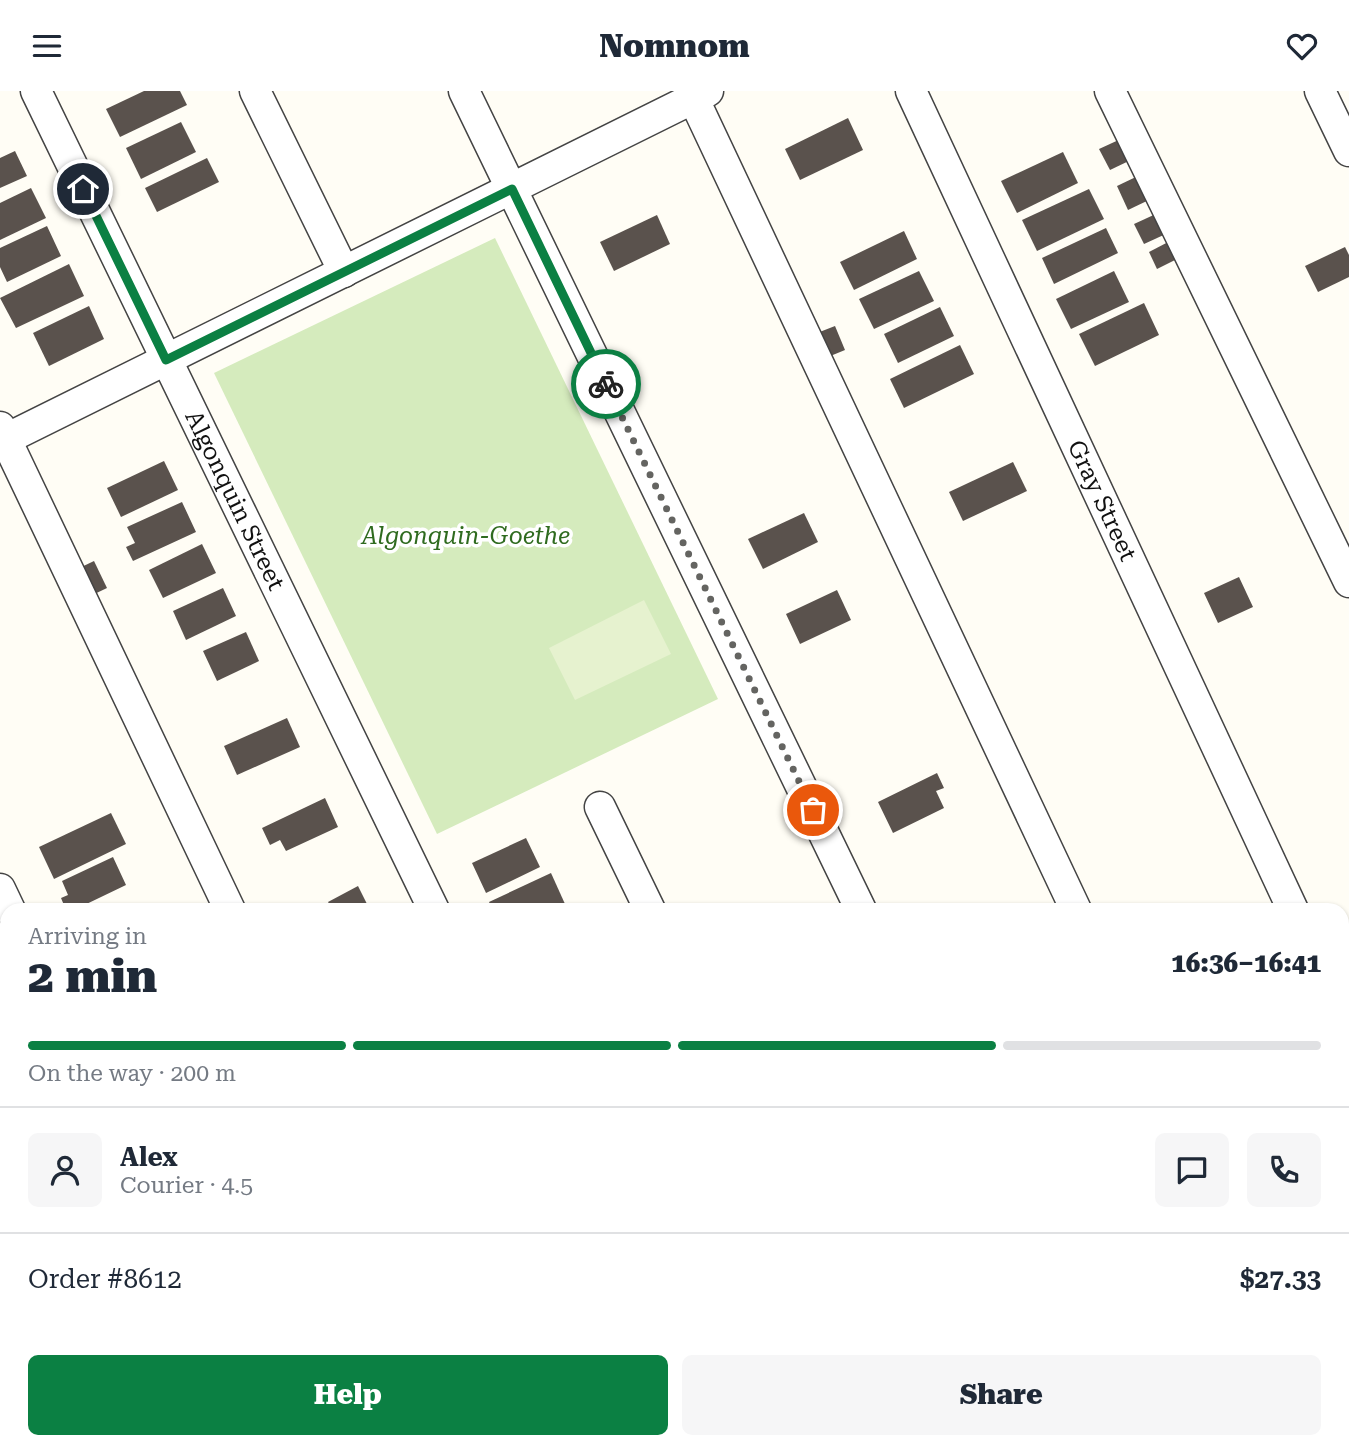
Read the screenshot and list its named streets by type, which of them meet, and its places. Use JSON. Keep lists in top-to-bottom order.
{
  "streets": {
    "street": ["Algonquin Street", "Gray Street"]
  },
  "parks": ["Algonquin-Goethe"],
  "page": {
    "header": "Nomnom",
    "heading": ["2 min", "Arriving in", "16:36–16:41"],
    "panel": [
      "Alex",
      "Courier · 4.5",
      "Order #8612",
      "$27.33"
    ],
    "bar": "On the way · 200 m",
    "buttons": ["Help", "Share"]
  }
}
